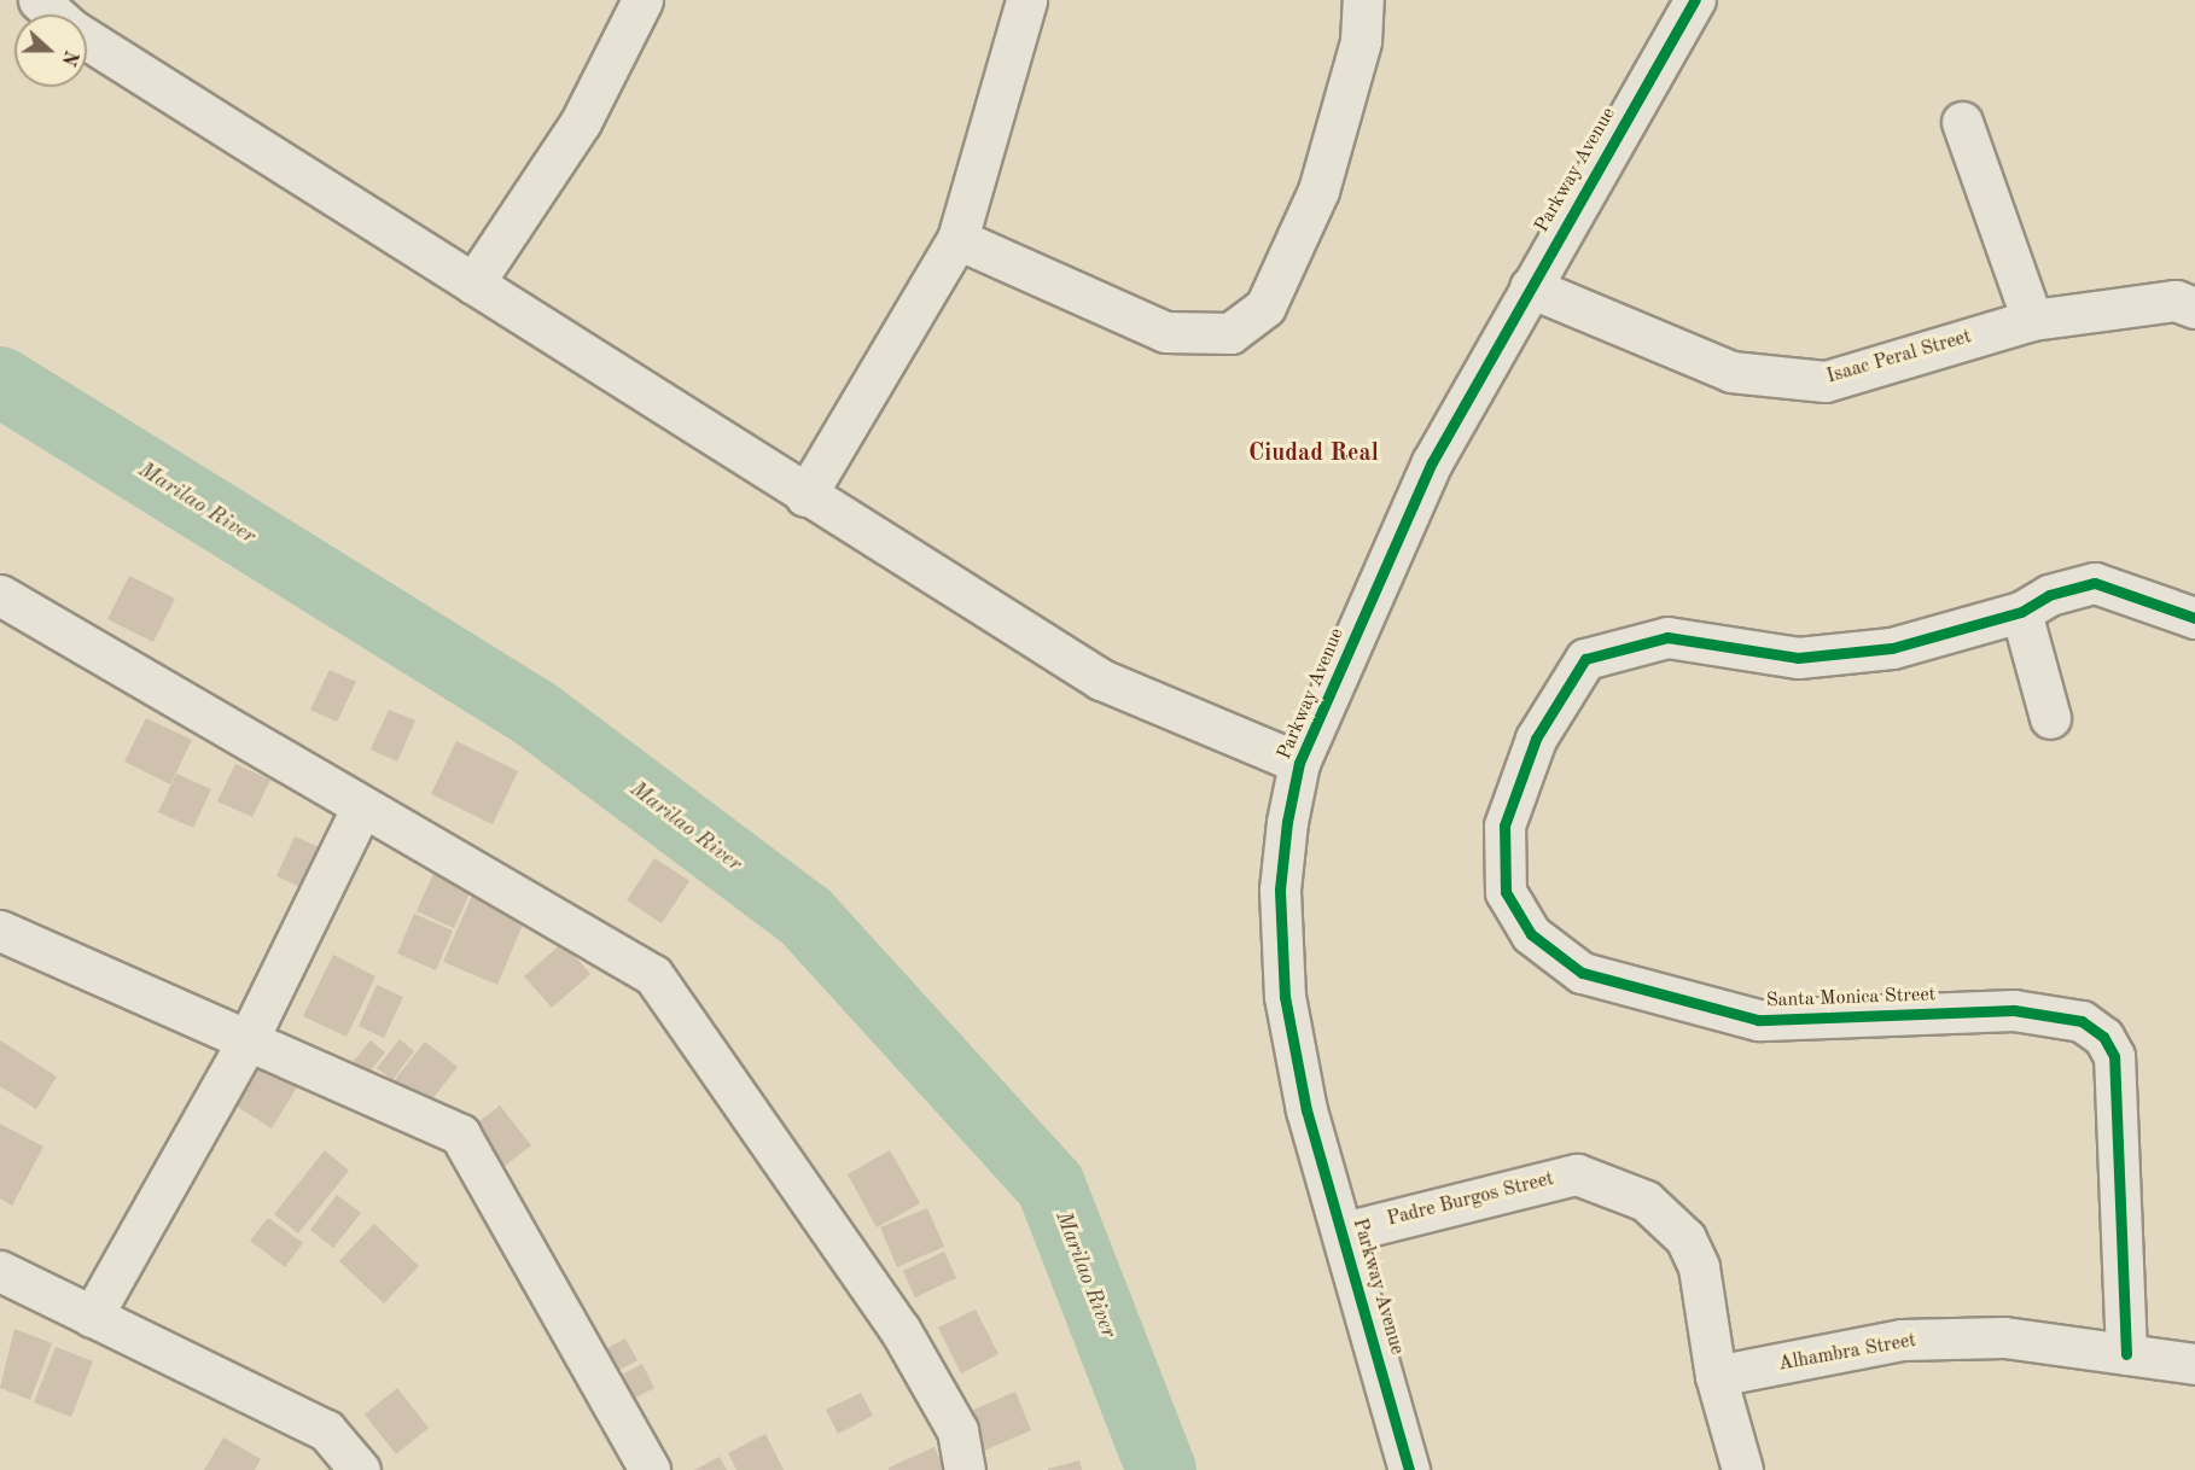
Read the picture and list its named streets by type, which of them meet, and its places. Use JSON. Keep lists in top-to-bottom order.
{
  "streets": {
    "street": [
      "Parkway Avenue",
      "Isaac Peral Street",
      "Santa Monica Street",
      "Padre Burgos Street",
      "Alhambra Street"
    ]
  },
  "crossings": [
    ["Parkway Avenue", "Isaac Peral Street"],
    ["Parkway Avenue", "Padre Burgos Street"],
    ["Santa Monica Street", "Alhambra Street"],
    ["Padre Burgos Street", "Alhambra Street"]
  ],
  "districts": ["Ciudad Real"],
  "water": ["Marilao River"],
  "north": "right"
}
